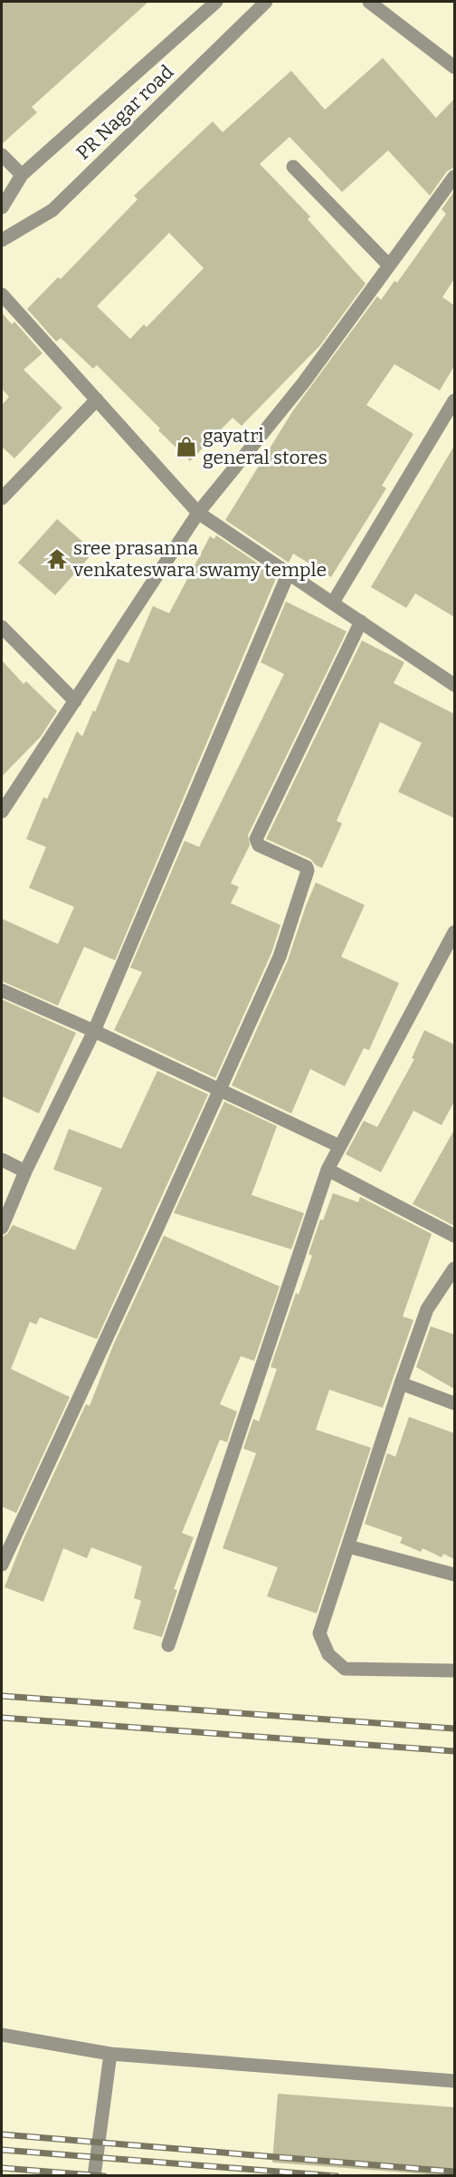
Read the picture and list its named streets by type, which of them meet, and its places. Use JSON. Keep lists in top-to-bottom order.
{
  "streets": {
    "street": ["PR Nagar road"]
  },
  "places": {
    "shop": ["gayatri general stores"],
    "temple": ["sree prasanna venkateswara swamy temple"]
  }
}
